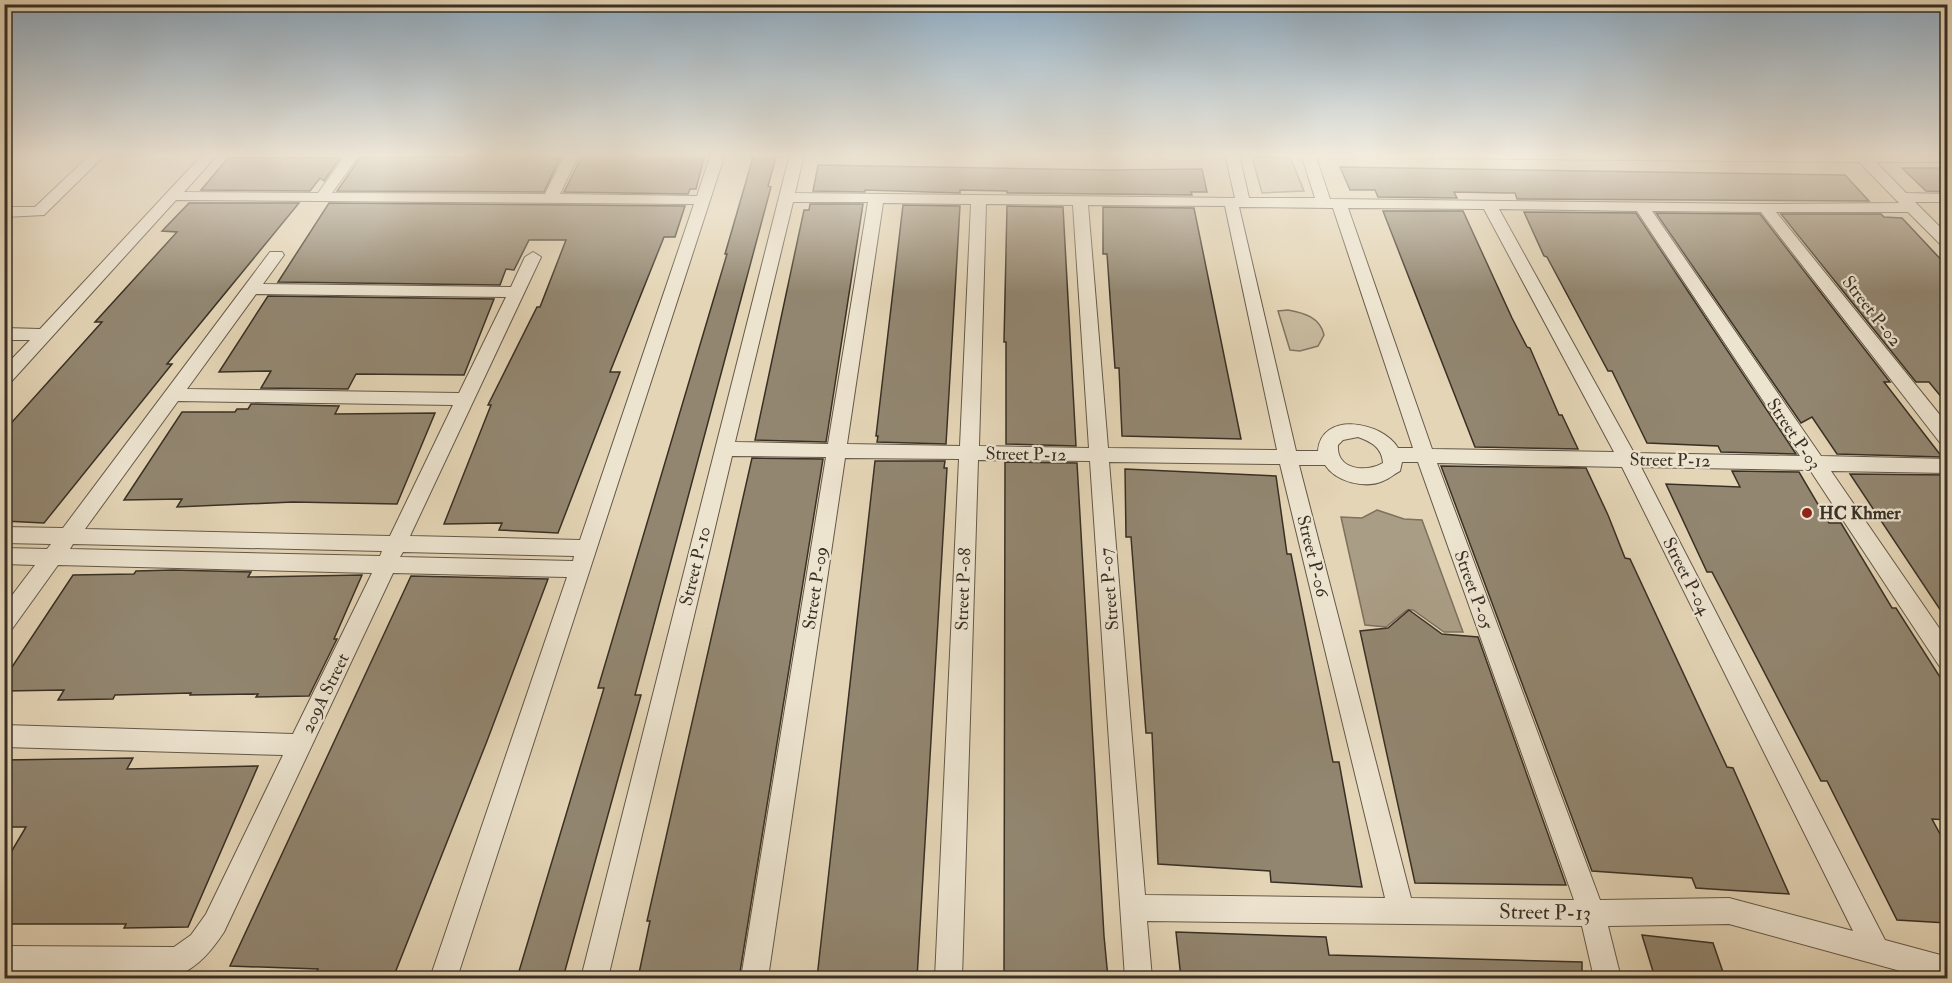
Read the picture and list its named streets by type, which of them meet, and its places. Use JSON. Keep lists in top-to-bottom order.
{
  "streets": {
    "street": [
      "Street P-02",
      "Street P-03",
      "Street P-12",
      "Street P-06",
      "Street P-10",
      "Street P-04",
      "Street P-09",
      "Street P-08",
      "Street P-07",
      "Street P-05",
      "209A Street",
      "Street P-13"
    ]
  },
  "crossings": [
    ["Street P-03", "Street P-12"],
    ["Street P-12", "Street P-06"],
    ["Street P-12", "Street P-10"],
    ["Street P-12", "Street P-04"],
    ["Street P-12", "Street P-09"],
    ["Street P-12", "Street P-08"],
    ["Street P-12", "Street P-07"],
    ["Street P-12", "Street P-05"],
    ["Street P-06", "Street P-13"],
    ["Street P-04", "Street P-13"],
    ["Street P-07", "Street P-13"],
    ["Street P-05", "Street P-13"]
  ],
  "places": ["HC Khmer"]
}
